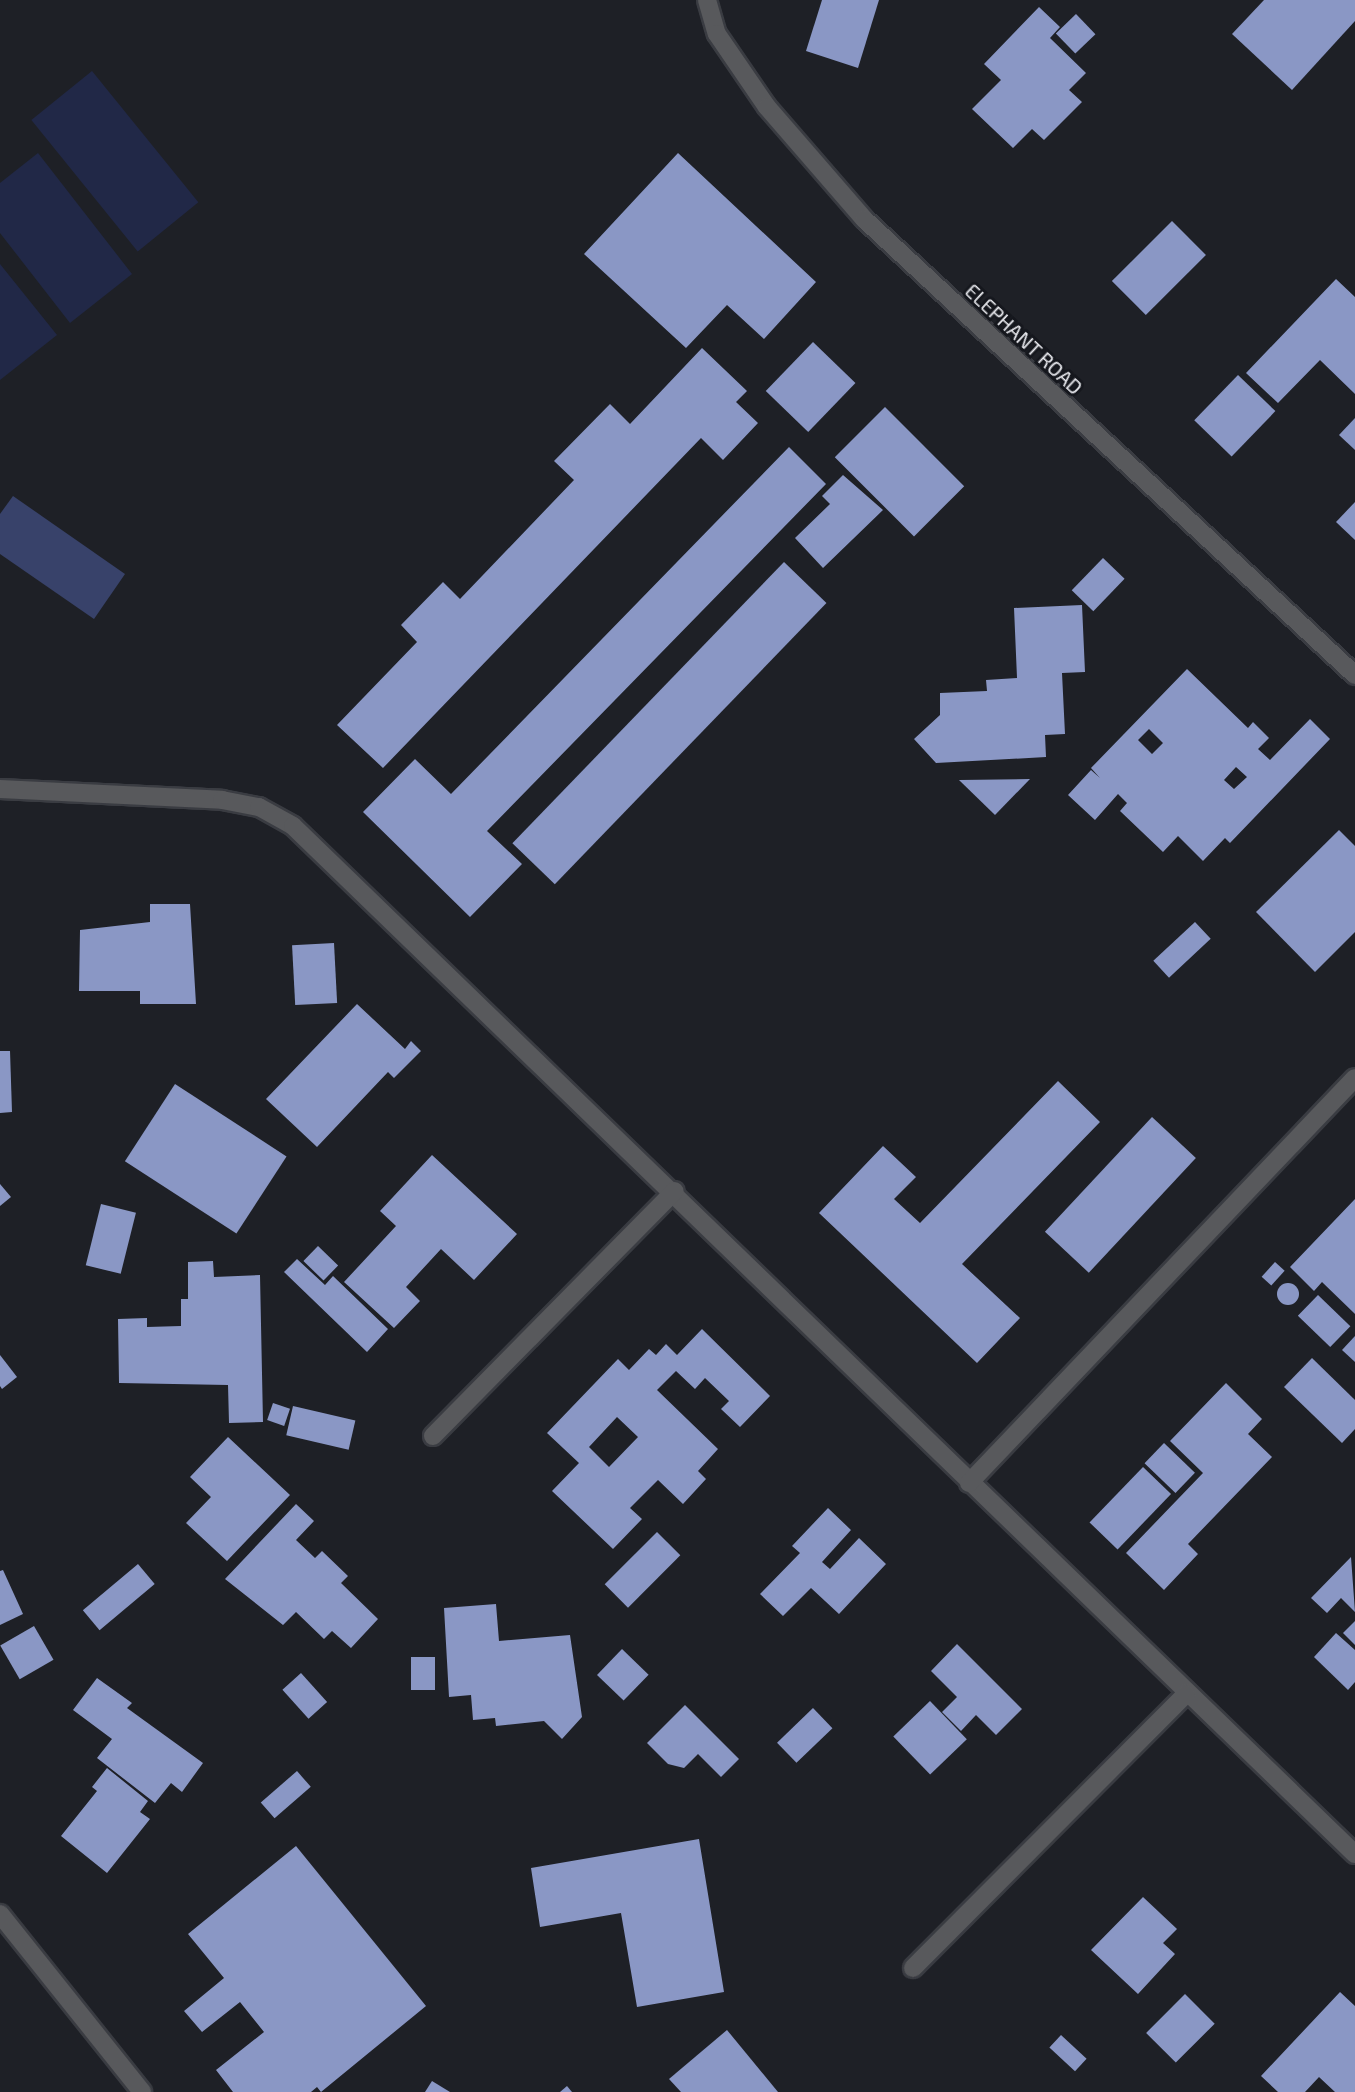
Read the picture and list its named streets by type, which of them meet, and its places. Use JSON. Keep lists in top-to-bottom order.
{
  "streets": {
    "street": ["ELEPHANT ROAD"]
  }
}
